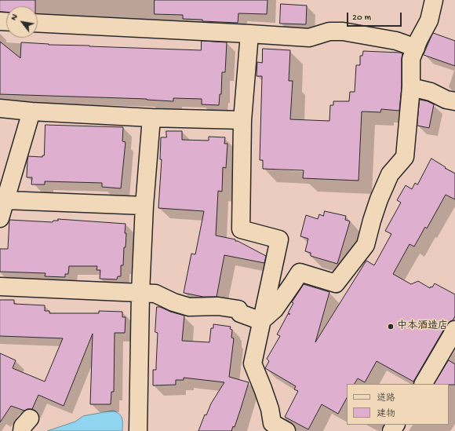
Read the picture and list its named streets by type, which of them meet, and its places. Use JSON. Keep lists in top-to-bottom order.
{
  "places": ["中本酒造店"],
  "legend": ["道路", "建物"],
  "scale_bar": "20 m",
  "north": "top left"
}
